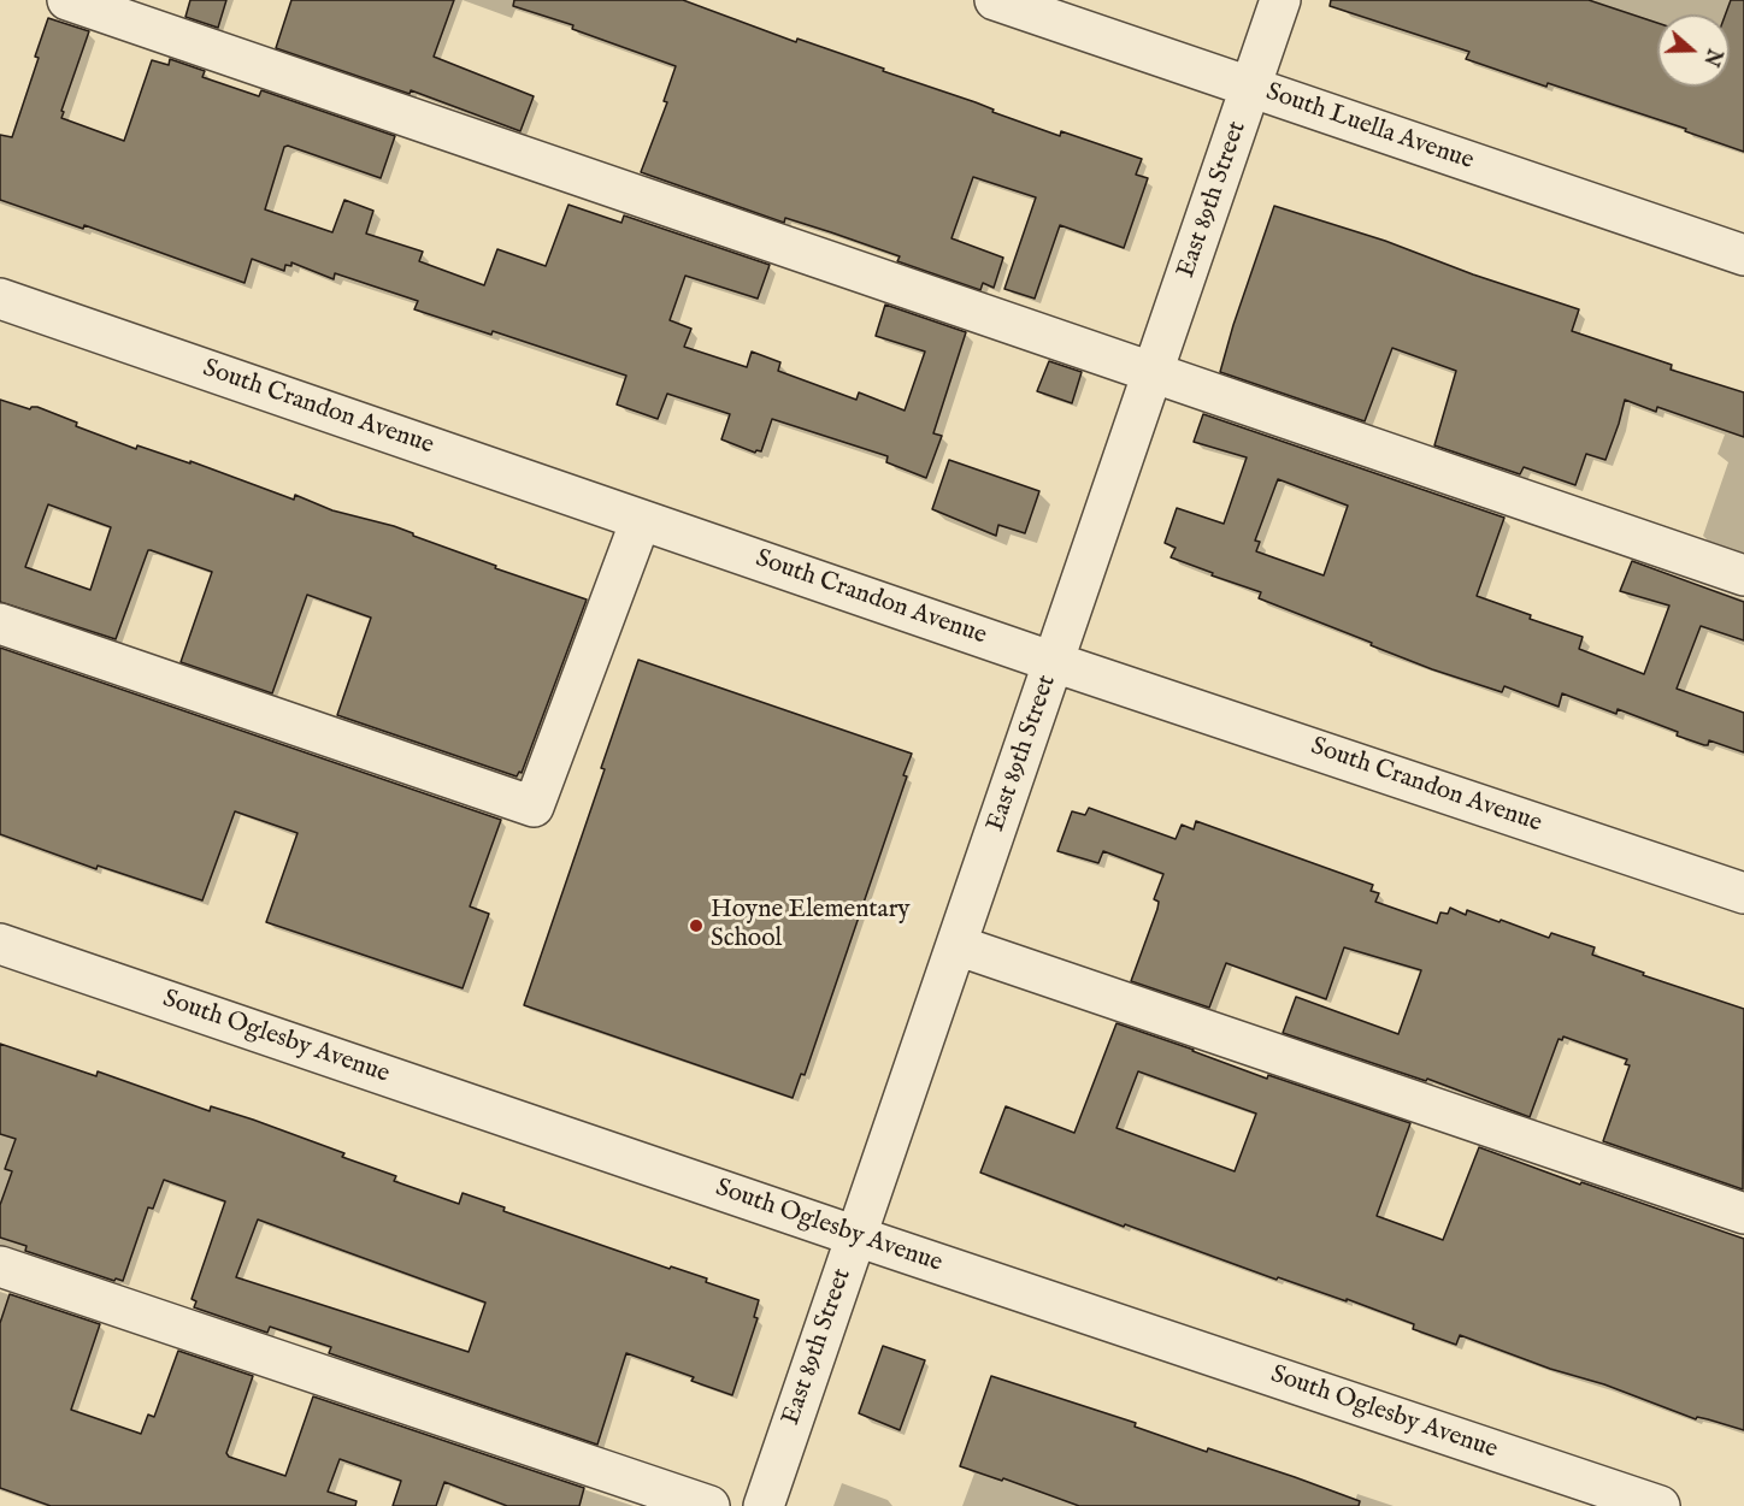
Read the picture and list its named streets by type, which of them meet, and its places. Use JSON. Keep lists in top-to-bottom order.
{
  "streets": {
    "street": [
      "South Luella Avenue",
      "East 89th Street",
      "South Crandon Avenue",
      "South Oglesby Avenue"
    ]
  },
  "crossings": [
    ["South Luella Avenue", "East 89th Street"],
    ["East 89th Street", "South Crandon Avenue"],
    ["East 89th Street", "South Oglesby Avenue"]
  ],
  "places": ["Hoyne Elementary School"],
  "north": "right"
}
